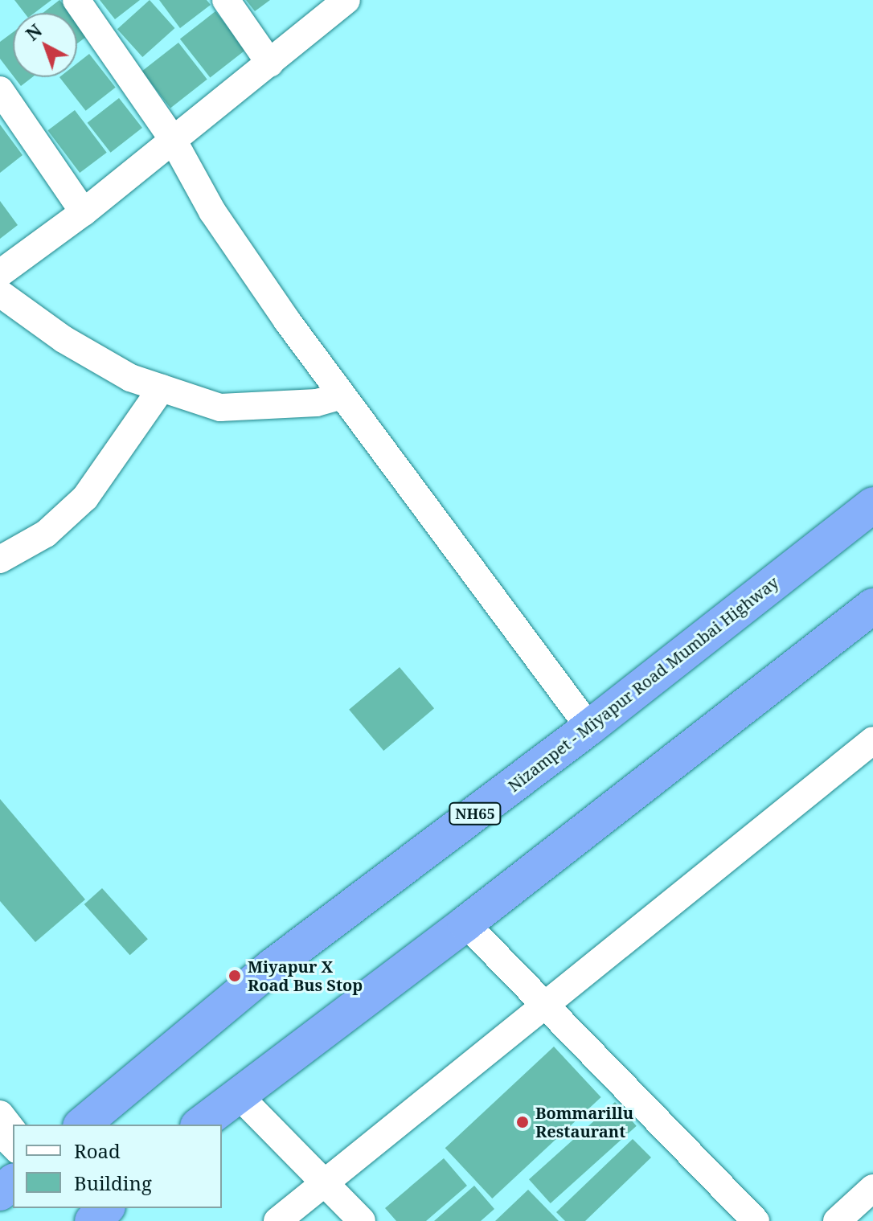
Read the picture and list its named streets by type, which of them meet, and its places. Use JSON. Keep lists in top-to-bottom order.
{
  "streets": {
    "highway": ["Nizampet - Miyapur Road Mumbai Highway", "NH65"]
  },
  "places": ["Miyapur X Road Bus Stop", "Bommarillu Restaurant"],
  "legend": ["Road", "Building"],
  "north": "top left"
}
